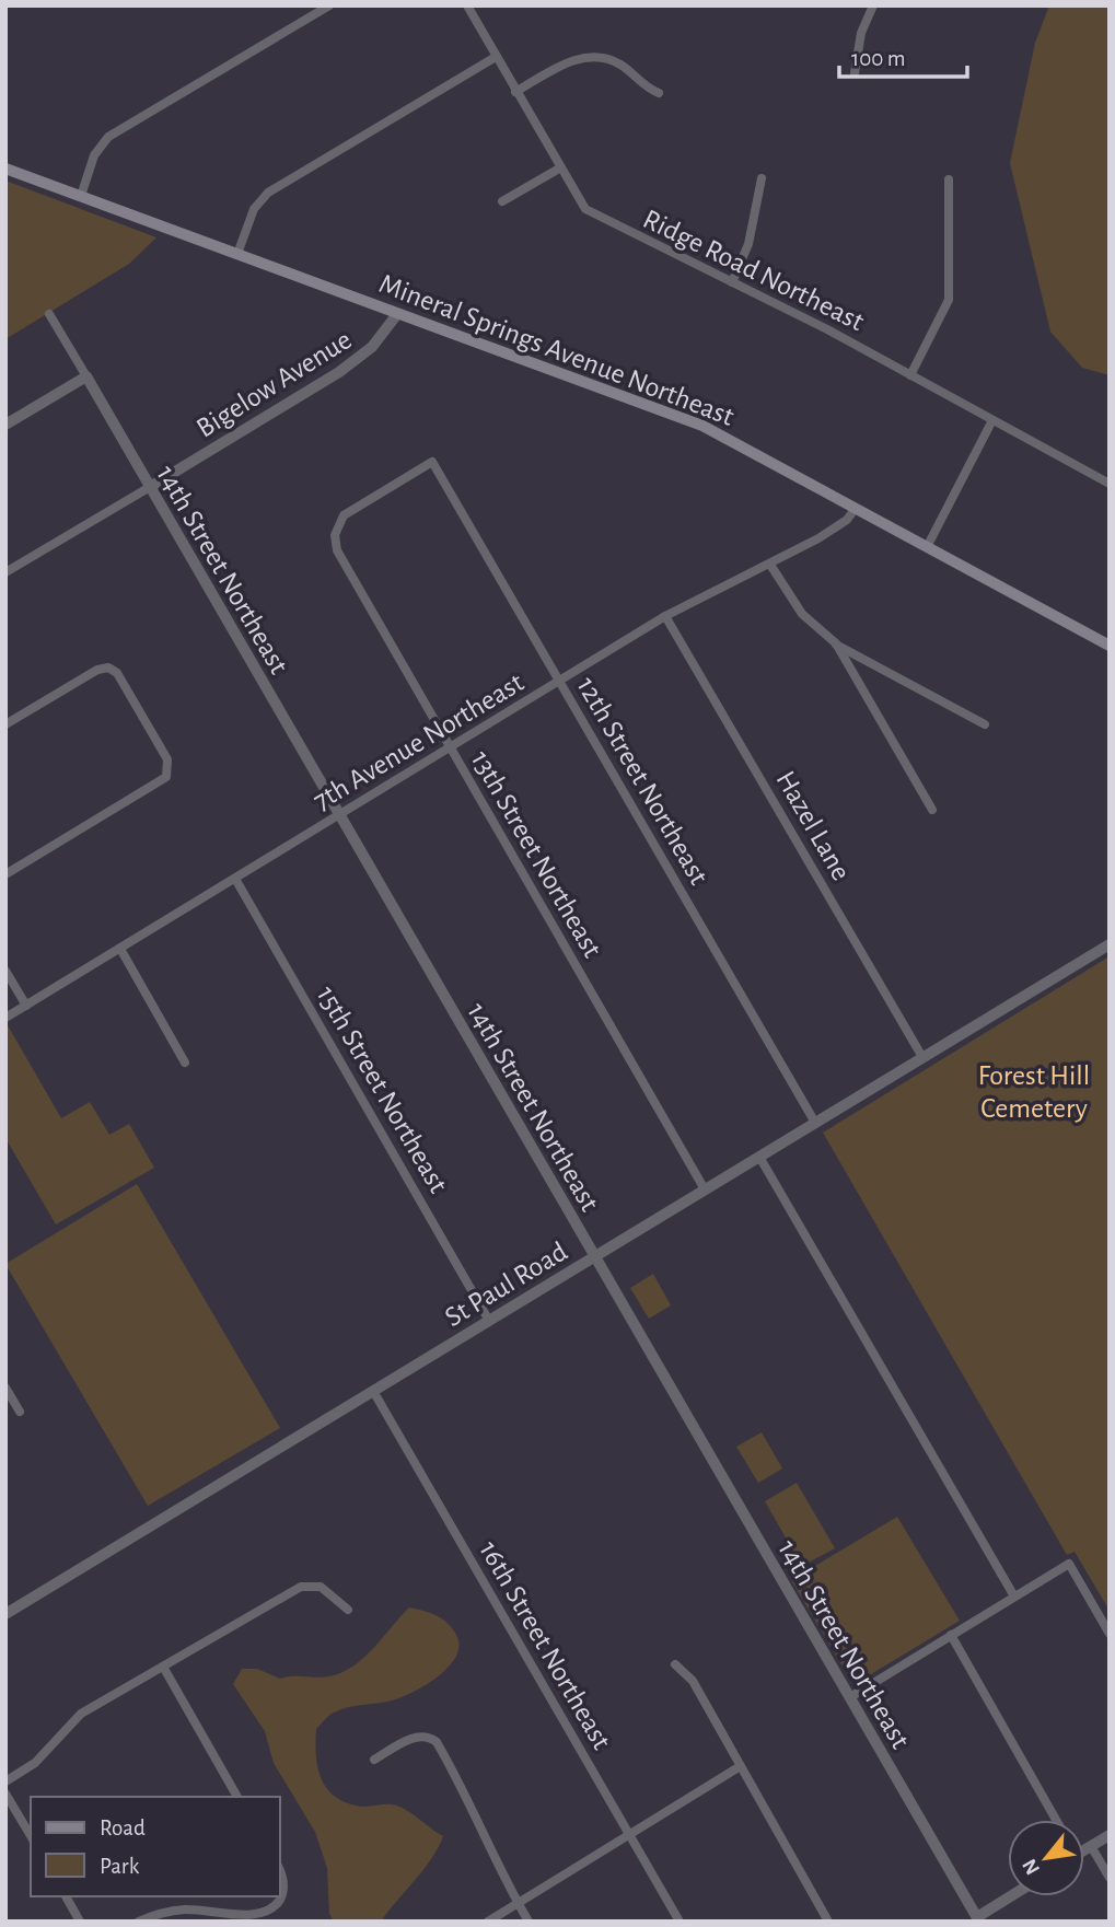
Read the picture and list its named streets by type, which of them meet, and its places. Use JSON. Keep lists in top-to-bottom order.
{
  "streets": {
    "main road": ["Mineral Springs Avenue Northeast"],
    "street": [
      "Ridge Road Northeast",
      "Bigelow Avenue",
      "14th Street Northeast",
      "7th Avenue Northeast",
      "12th Street Northeast",
      "Hazel Lane",
      "13th Street Northeast",
      "15th Street Northeast",
      "St Paul Road",
      "16th Street Northeast"
    ]
  },
  "crossings": [
    ["Mineral Springs Avenue Northeast", "Bigelow Avenue"],
    ["Mineral Springs Avenue Northeast", "7th Avenue Northeast"],
    ["Bigelow Avenue", "14th Street Northeast"],
    ["14th Street Northeast", "7th Avenue Northeast"],
    ["14th Street Northeast", "St Paul Road"],
    ["7th Avenue Northeast", "12th Street Northeast"],
    ["7th Avenue Northeast", "Hazel Lane"],
    ["7th Avenue Northeast", "13th Street Northeast"],
    ["7th Avenue Northeast", "15th Street Northeast"],
    ["12th Street Northeast", "13th Street Northeast"],
    ["12th Street Northeast", "St Paul Road"],
    ["Hazel Lane", "St Paul Road"],
    ["13th Street Northeast", "St Paul Road"],
    ["15th Street Northeast", "St Paul Road"],
    ["St Paul Road", "16th Street Northeast"]
  ],
  "parks": ["Forest Hill Cemetery"],
  "legend": ["Road", "Park"],
  "scale_bar": "100 m",
  "north": "bottom left"
}
